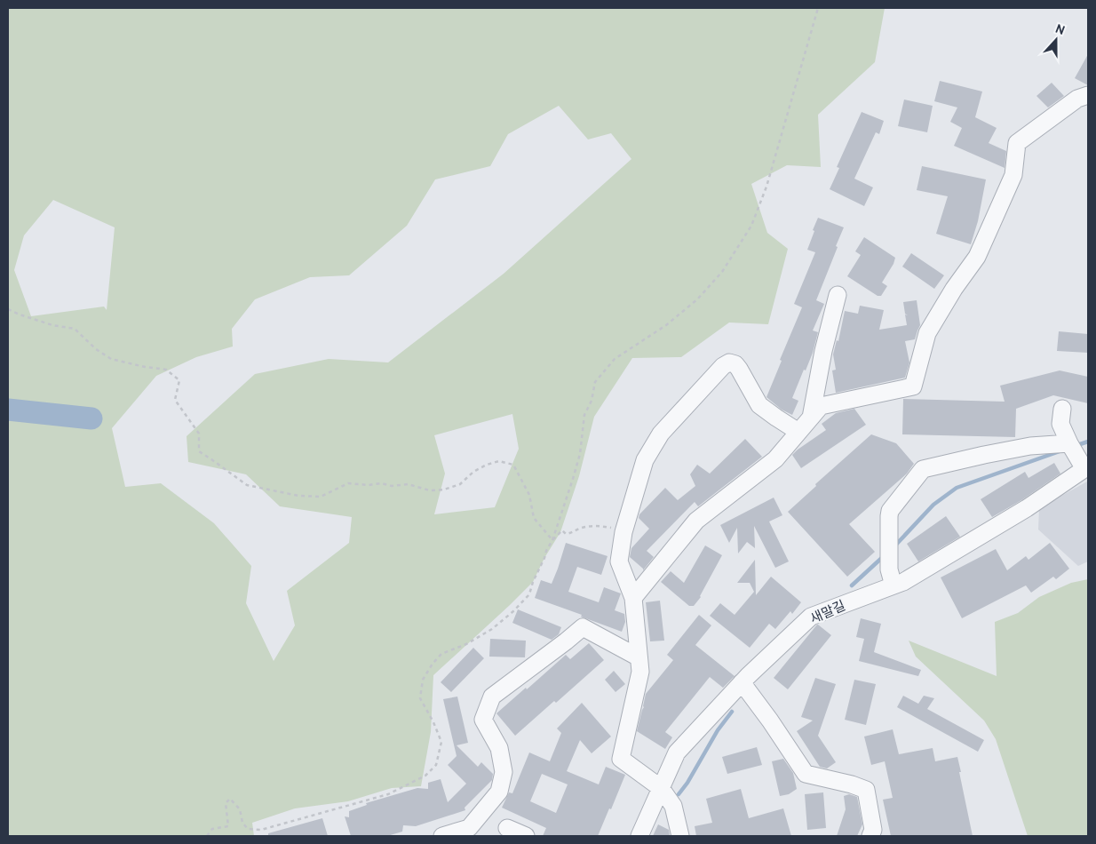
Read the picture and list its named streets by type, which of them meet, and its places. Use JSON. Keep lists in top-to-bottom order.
{
  "streets": {
    "street": ["새말길"]
  },
  "north": "top"
}
